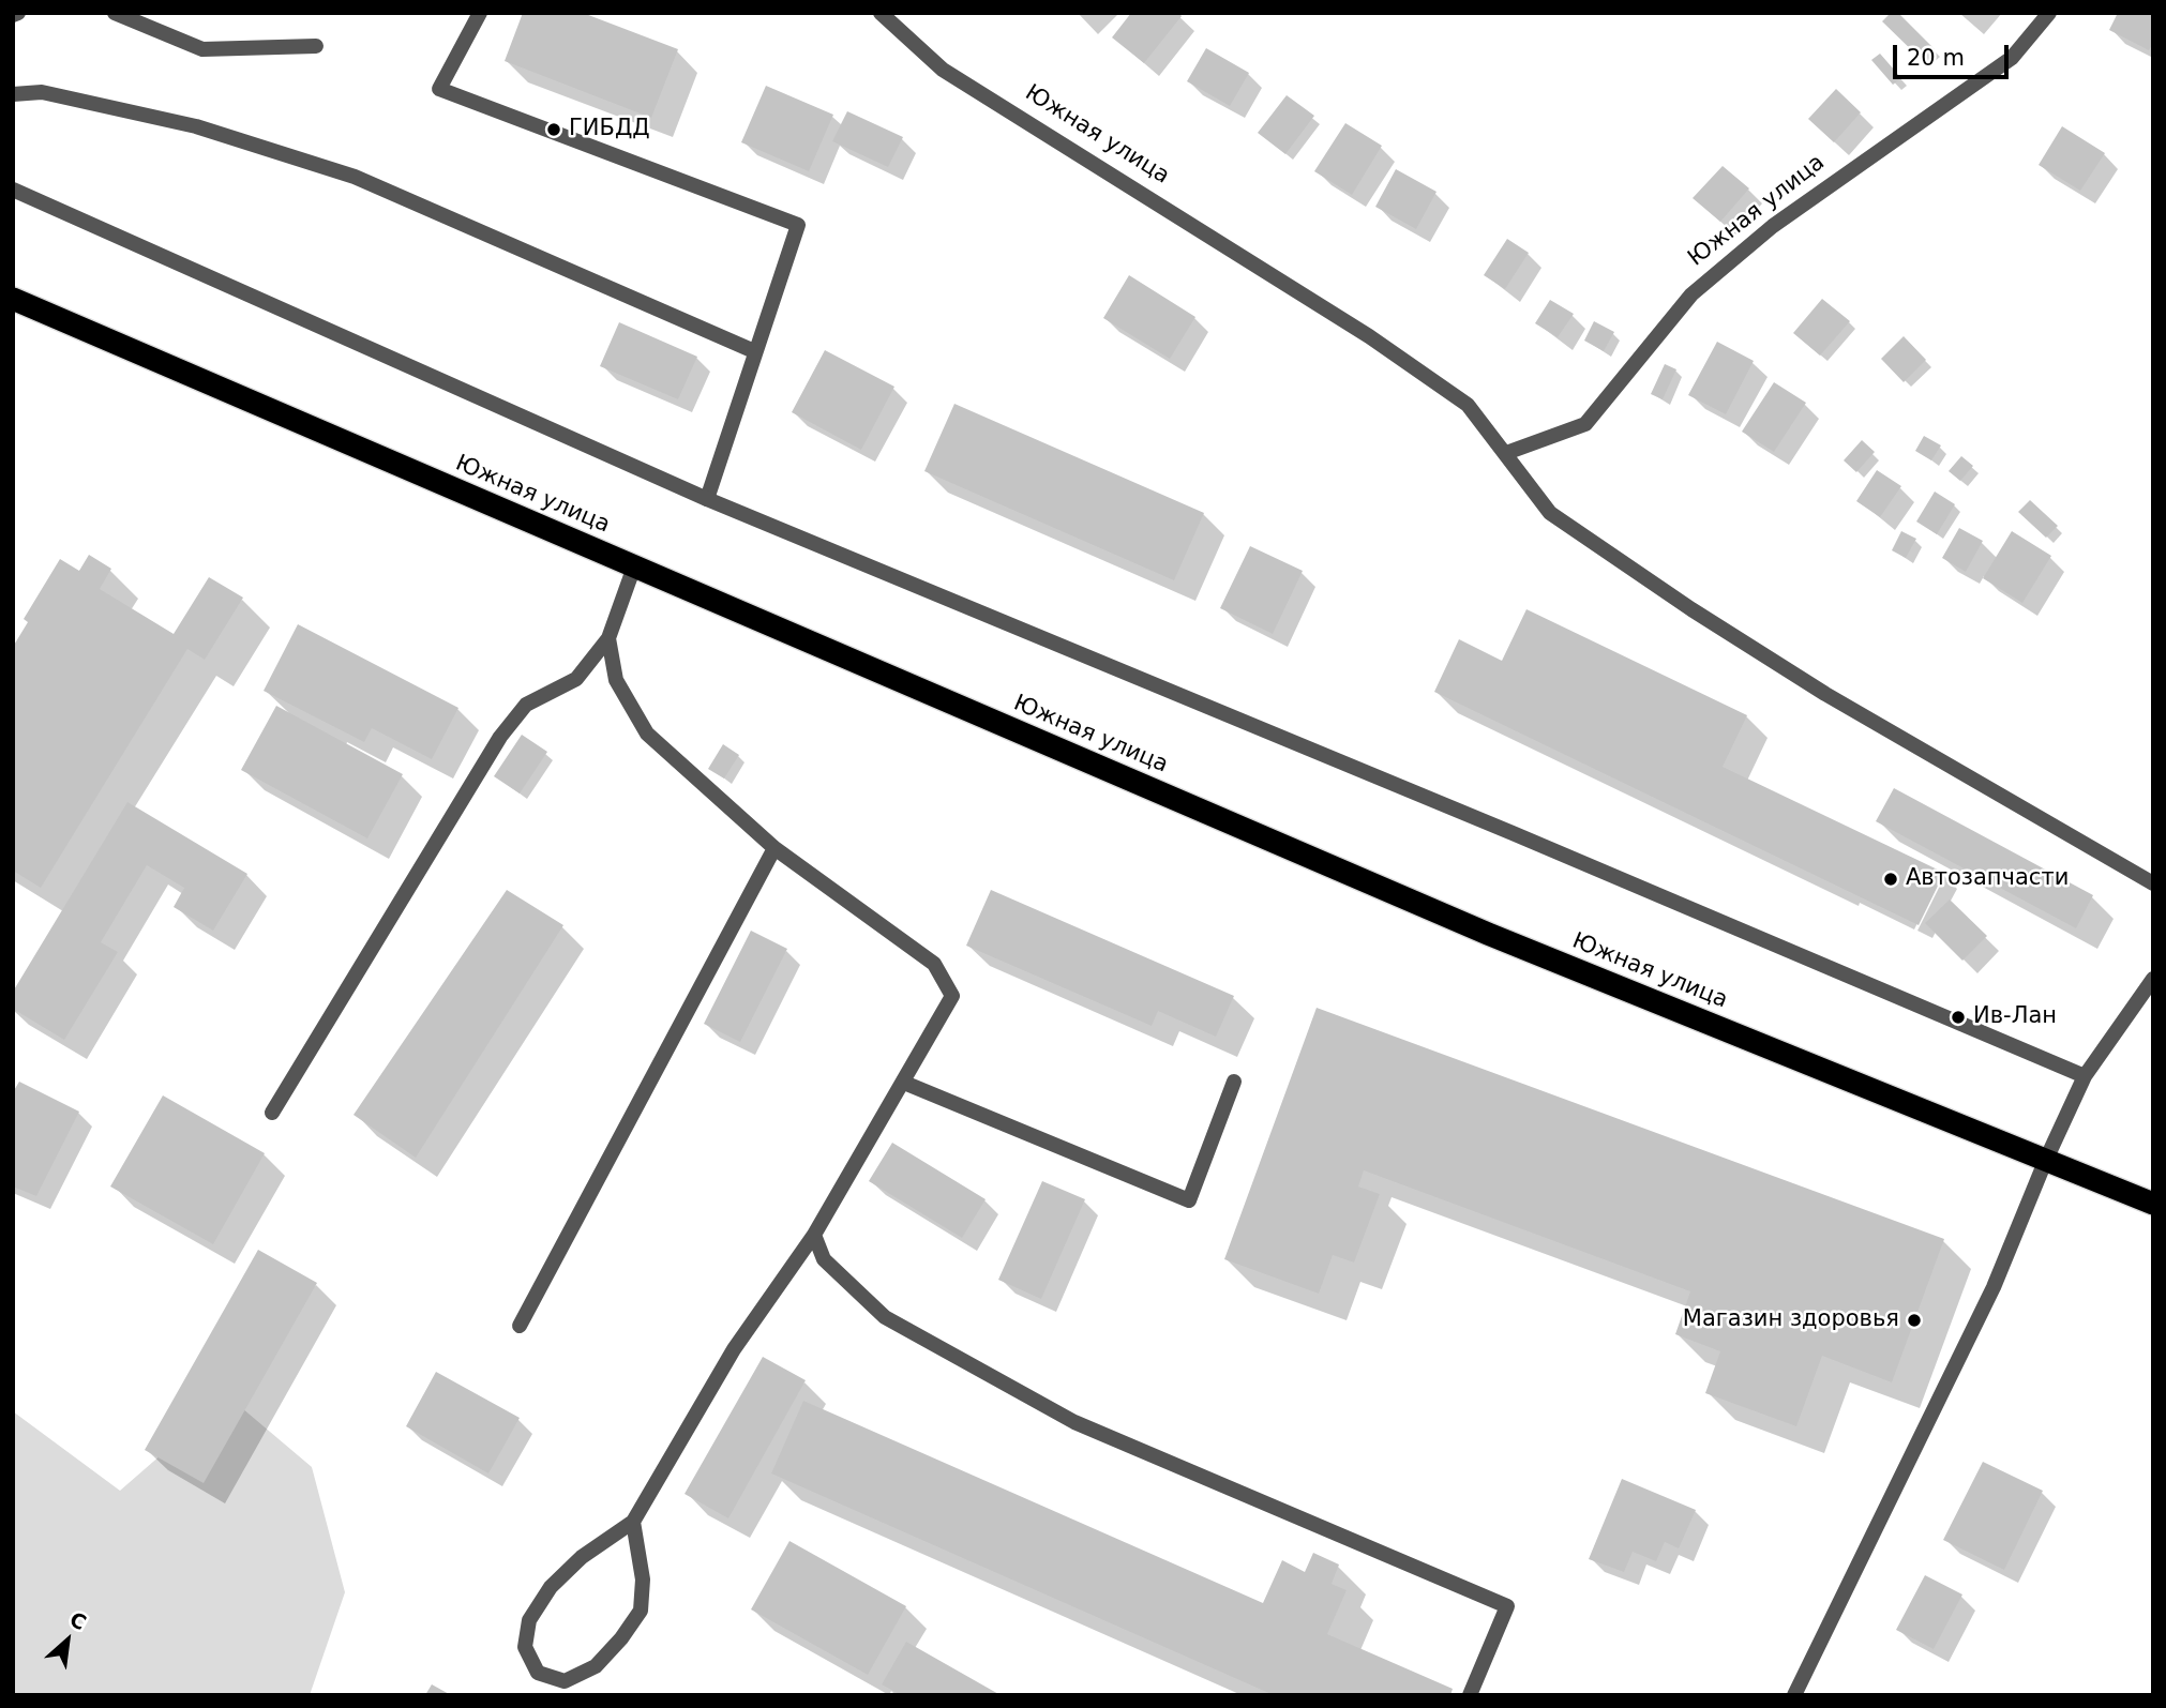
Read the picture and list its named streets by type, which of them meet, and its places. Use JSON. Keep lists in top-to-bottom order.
{
  "streets": {
    "highway": ["Южная улица"]
  },
  "places": [
    "ГИБДД",
    "Автозапчасти",
    "Ив-Лан",
    "Магазин здоровья"
  ],
  "scale_bar": "20 m",
  "north": "top right"
}
